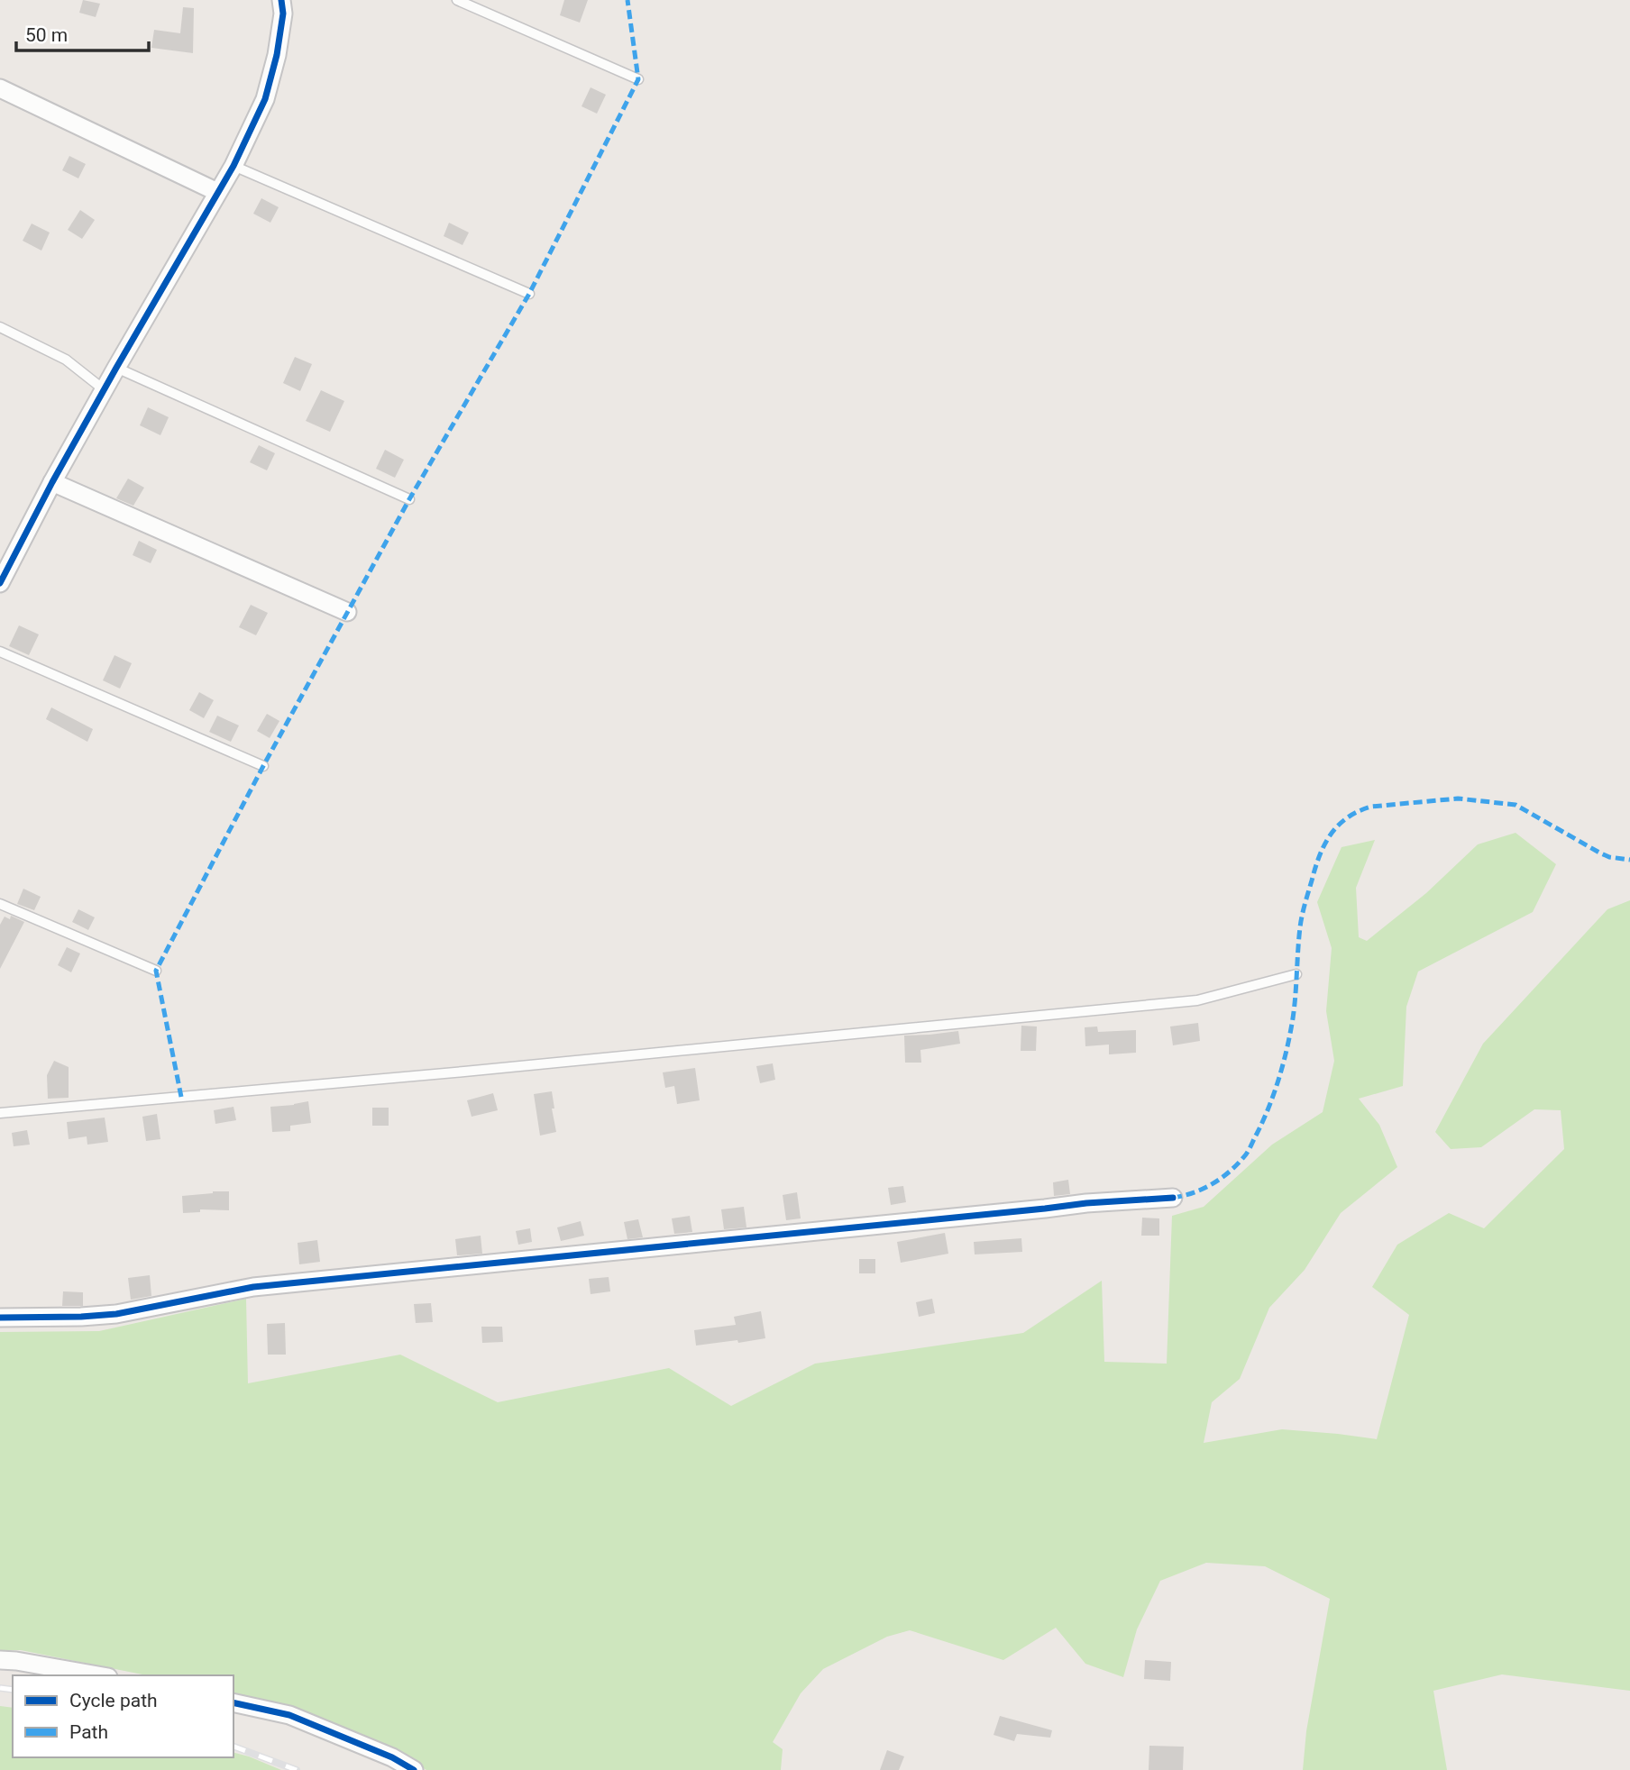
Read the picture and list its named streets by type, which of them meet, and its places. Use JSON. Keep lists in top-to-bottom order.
{
  "legend": ["Cycle path", "Path"],
  "scale_bar": "50 m"
}
